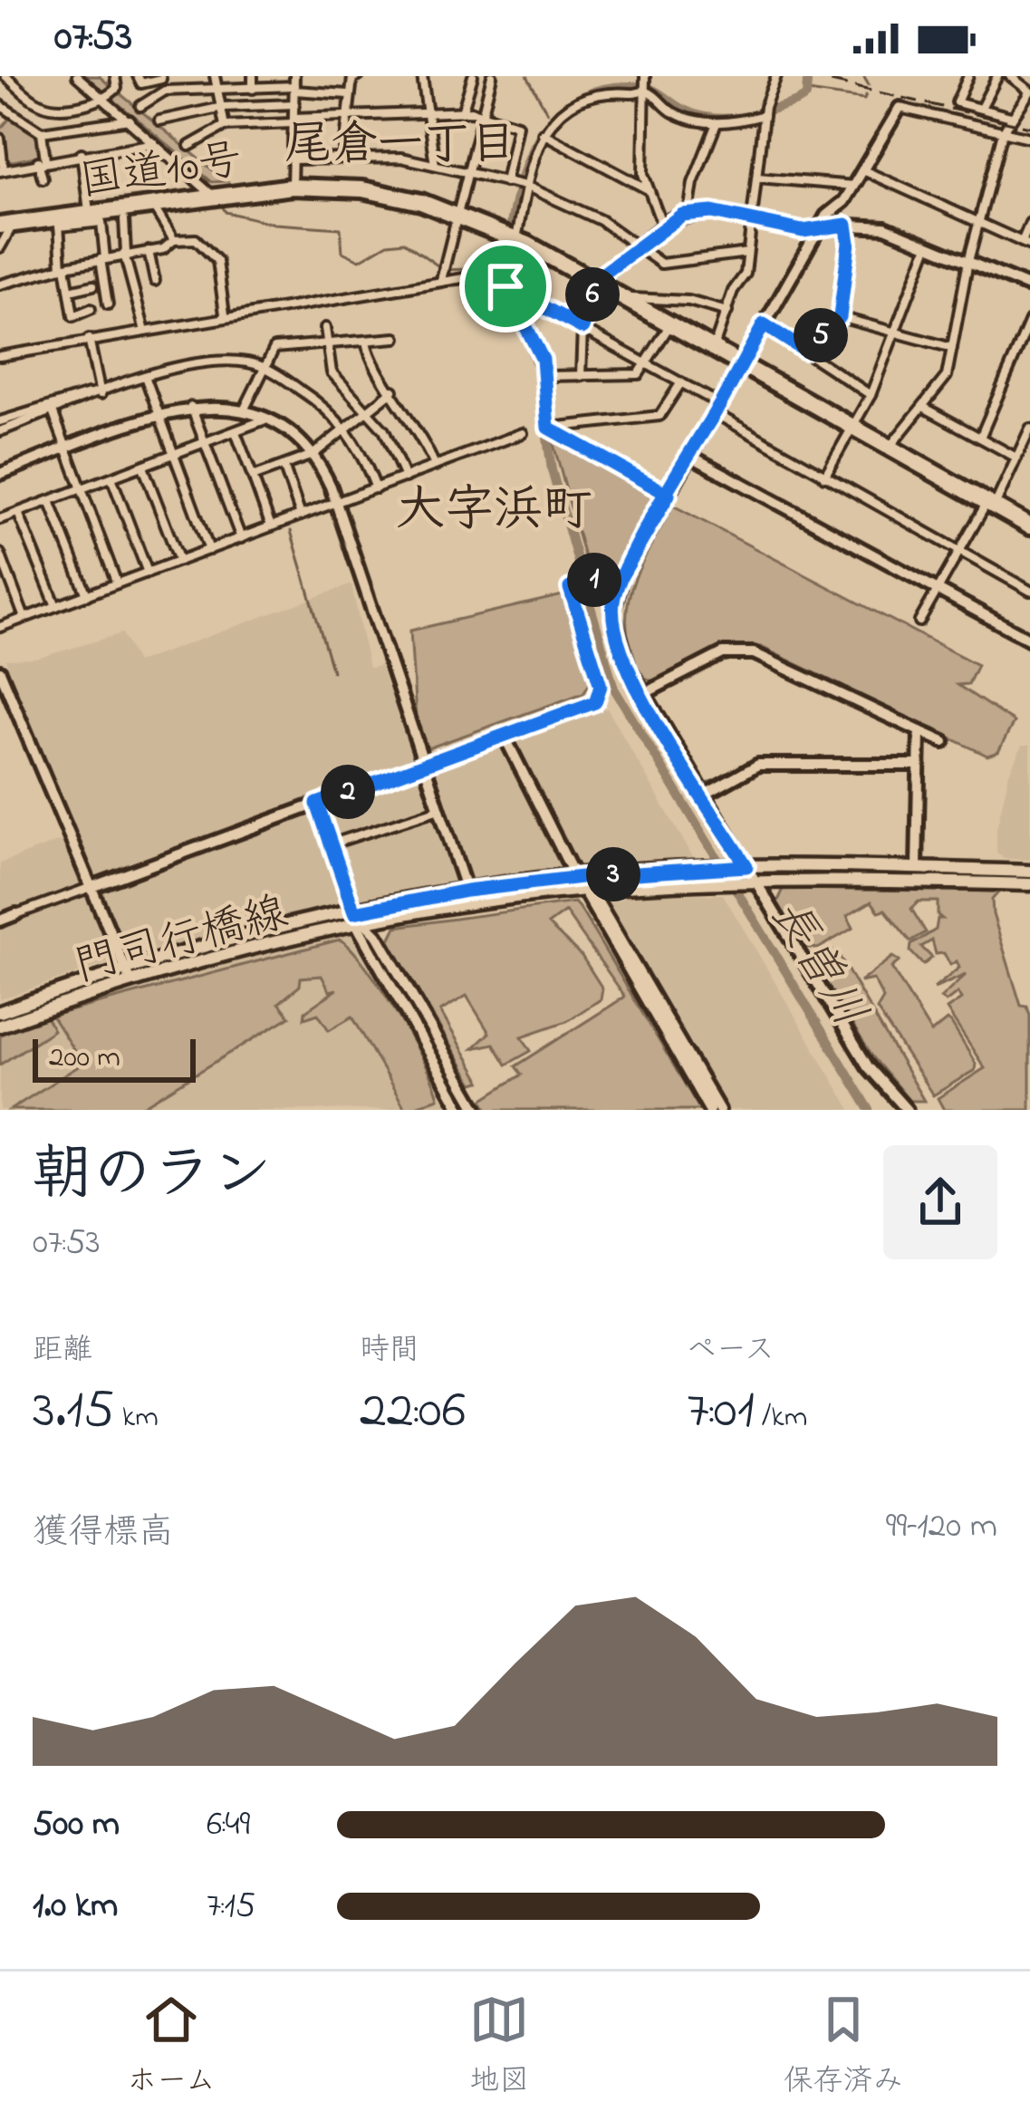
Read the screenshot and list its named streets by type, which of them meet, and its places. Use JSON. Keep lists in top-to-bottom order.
{
  "streets": {
    "highway": ["国道10号"],
    "main road": ["門司行橋線"]
  },
  "districts": ["尾倉一丁目", "大字浜町"],
  "water": ["長曽川"],
  "scale_bar": "200 m",
  "page": {
    "status": "07:53",
    "pins": [
      "6",
      "5",
      "1",
      "2",
      "3"
    ],
    "scale": "200 m",
    "heading": ["朝のラン", "07:53"],
    "stats": [
      ["距離", "3.15 km"],
      ["時間", "22:06"],
      ["ペース", "7:01 /km"]
    ],
    "chart": ["獲得標高", "99–120 m"],
    "list": [
      {
        "name": "500 m",
        "note": "6:49"
      },
      {
        "name": "1.0 km",
        "note": "7:15"
      }
    ],
    "tabs": ["ホーム", "地図", "保存済み"]
  }
}
